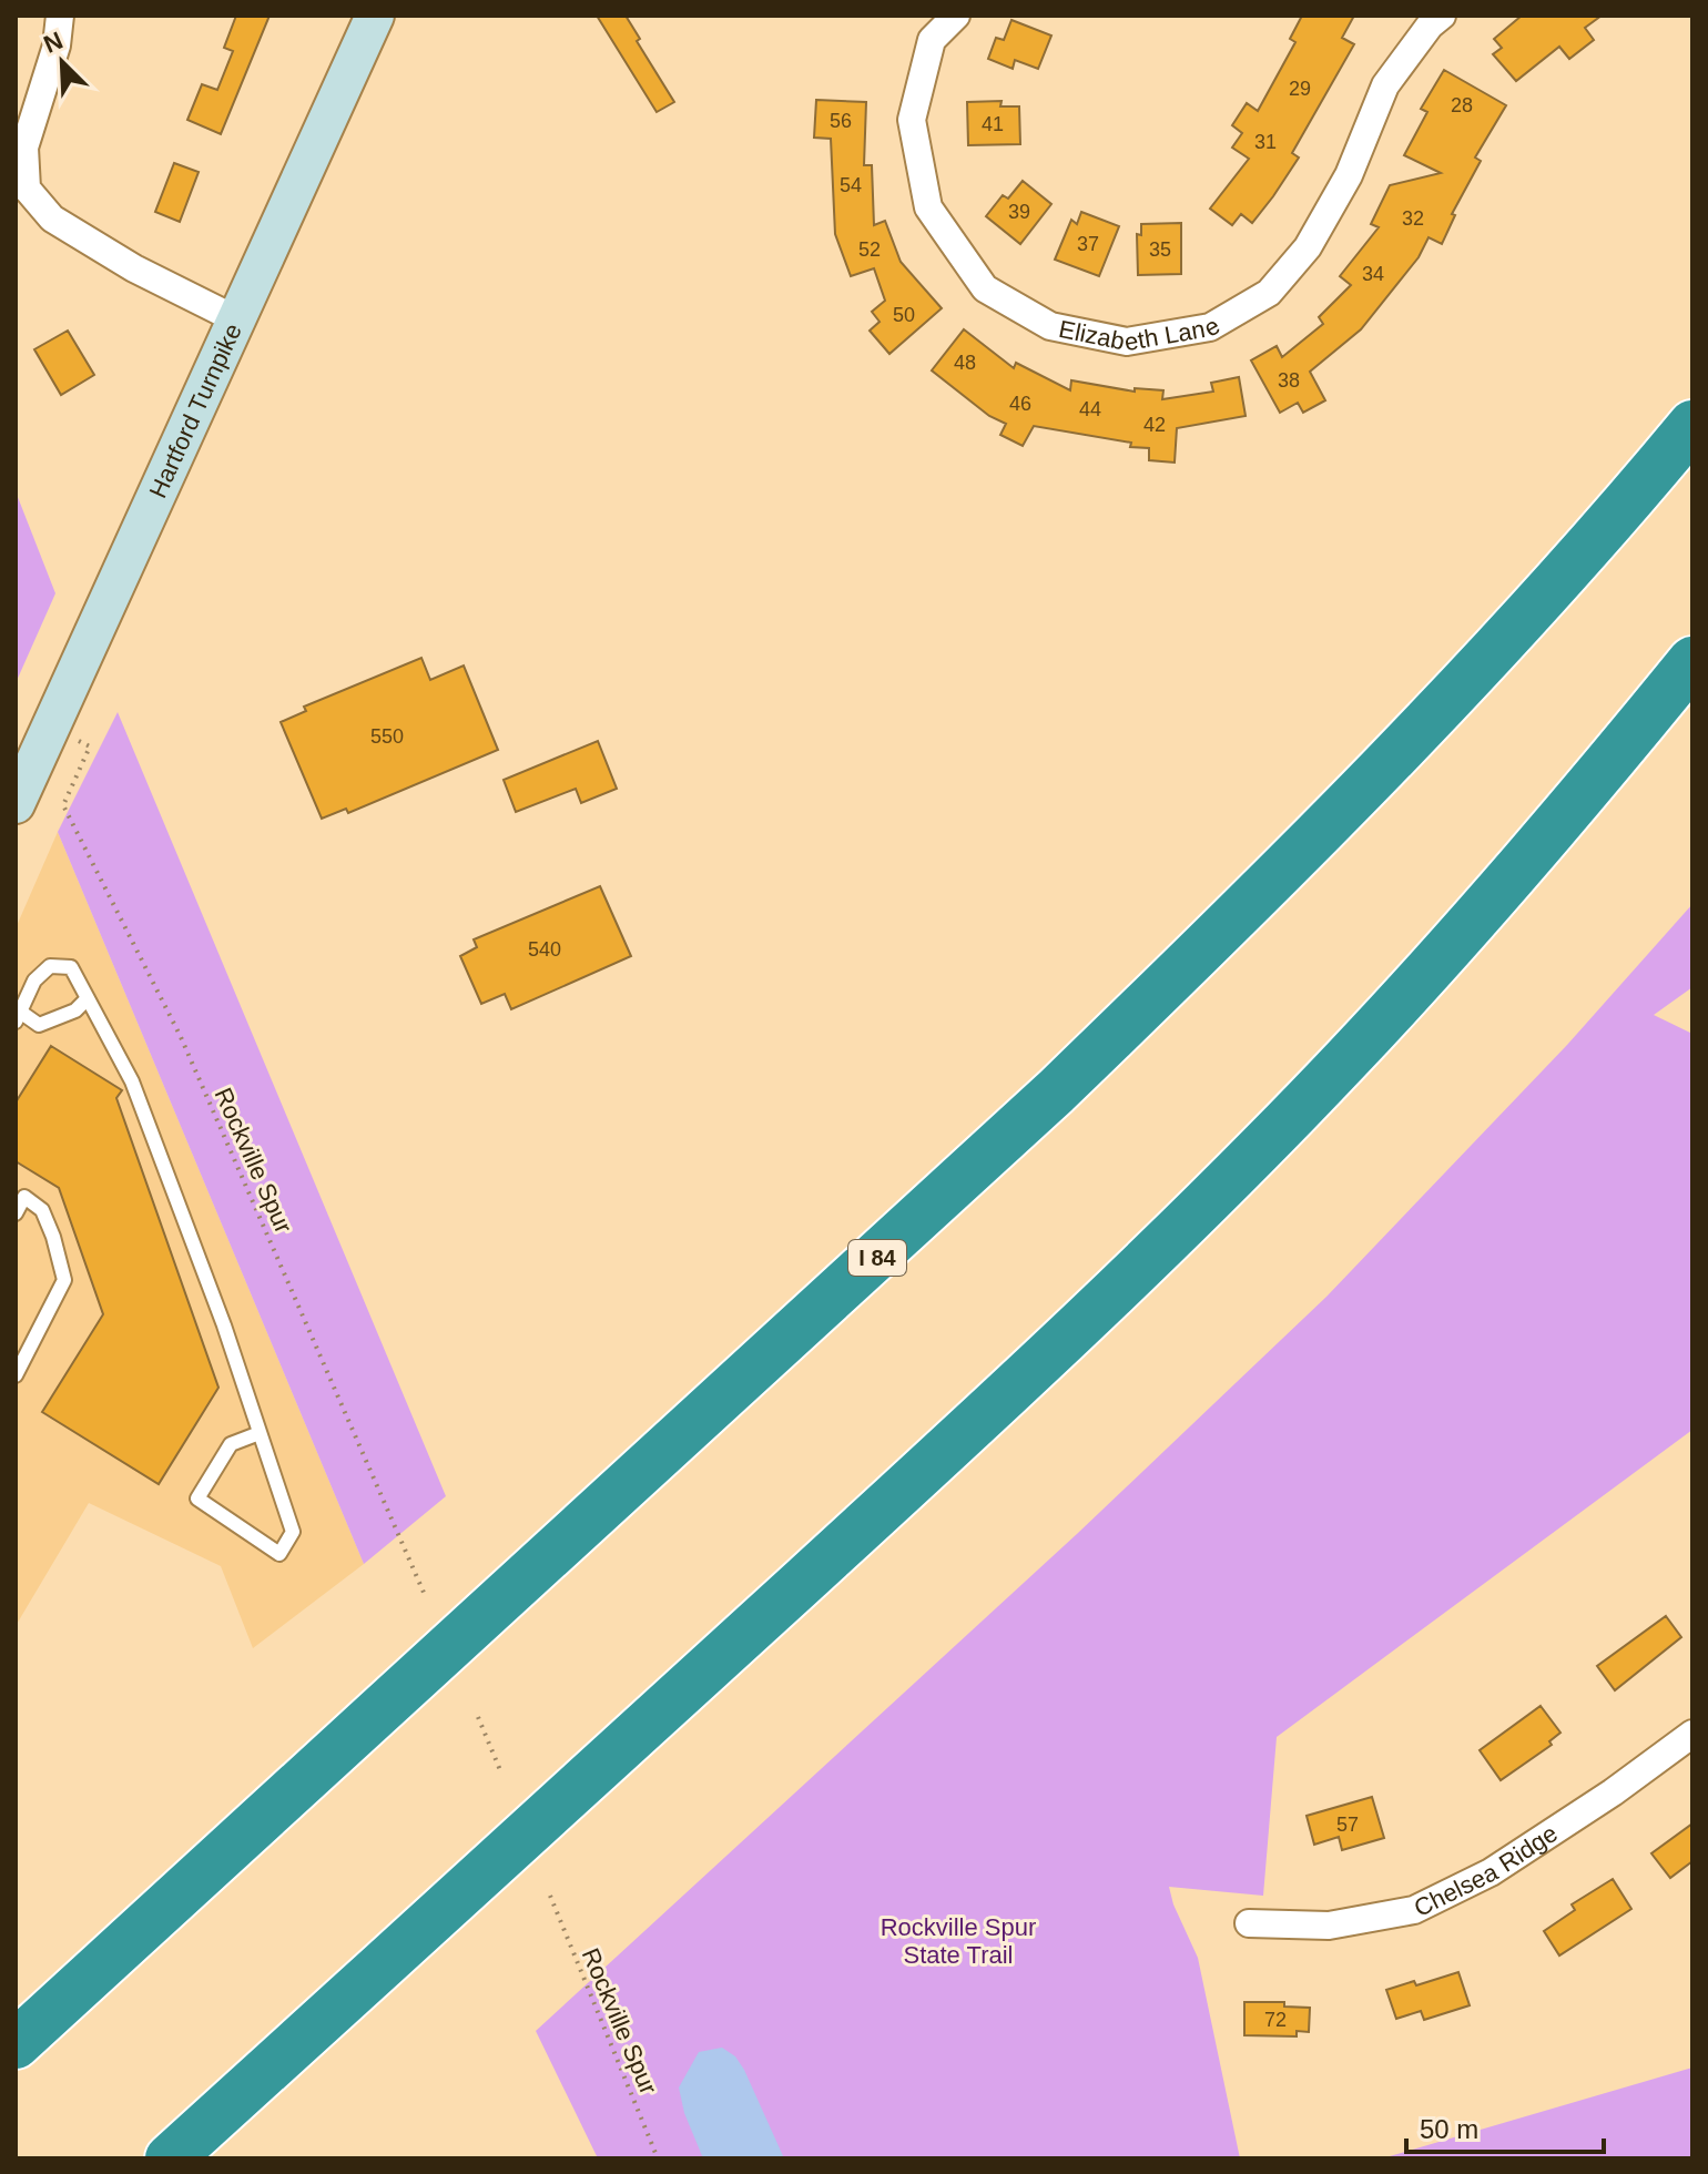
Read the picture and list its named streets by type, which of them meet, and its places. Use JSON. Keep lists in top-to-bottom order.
{
  "streets": {
    "highway": ["I 84"],
    "main road": ["Hartford Turnpike"],
    "street": ["Elizabeth Lane", "Chelsea Ridge"],
    "path": ["Rockville Spur"]
  },
  "parks": ["Rockville Spur State Trail"],
  "house_numbers": [
    "29",
    "28",
    "56",
    "41",
    "31",
    "54",
    "39",
    "32",
    "37",
    "52",
    "35",
    "34",
    "50",
    "48",
    "38",
    "46",
    "44",
    "42",
    "550",
    "540",
    "57",
    "72"
  ],
  "scale_bar": "50 m",
  "north": "top left"
}
